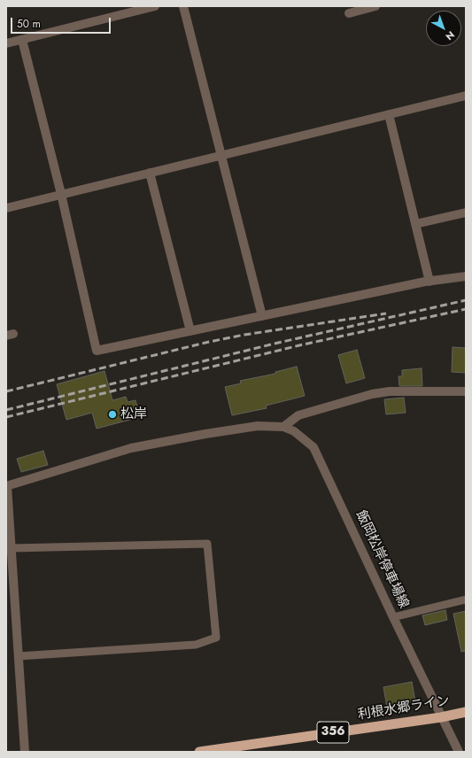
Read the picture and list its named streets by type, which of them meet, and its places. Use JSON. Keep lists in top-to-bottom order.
{
  "streets": {
    "highway": ["利根水郷ライン", "356"],
    "street": ["飯岡松岸停車場線"]
  },
  "crossings": [
    ["飯岡松岸停車場線", "利根水郷ライン"]
  ],
  "places": ["松岸"],
  "scale_bar": "50 m",
  "north": "bottom right"
}
